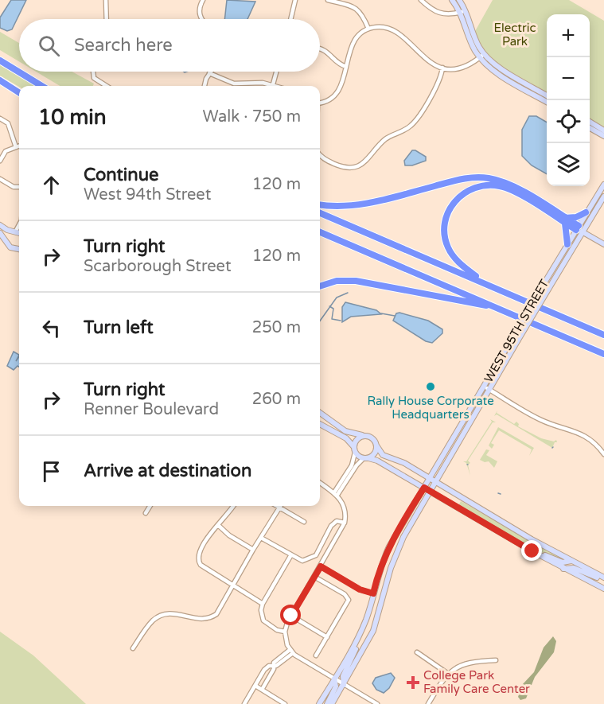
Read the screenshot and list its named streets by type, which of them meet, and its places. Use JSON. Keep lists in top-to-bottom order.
{
  "streets": {
    "main road": ["WEST 95TH STREET"]
  },
  "parks": ["Electric Park"],
  "places": {
    "other": ["Rally House Corporate Headquarters"],
    "health": ["College Park Family Care Center"]
  },
  "page": {
    "map_buttons": ["+", "−"],
    "search": "Search here",
    "heading": ["10 min", "Walk · 750 m"],
    "list": [
      ["Continue", "West 94th Street", "120 m"],
      ["Turn right", "Scarborough Street", "120 m"],
      ["Turn left", "250 m"],
      ["Turn right", "Renner Boulevard", "260 m"],
      "Arrive at destination"
    ]
  }
}
